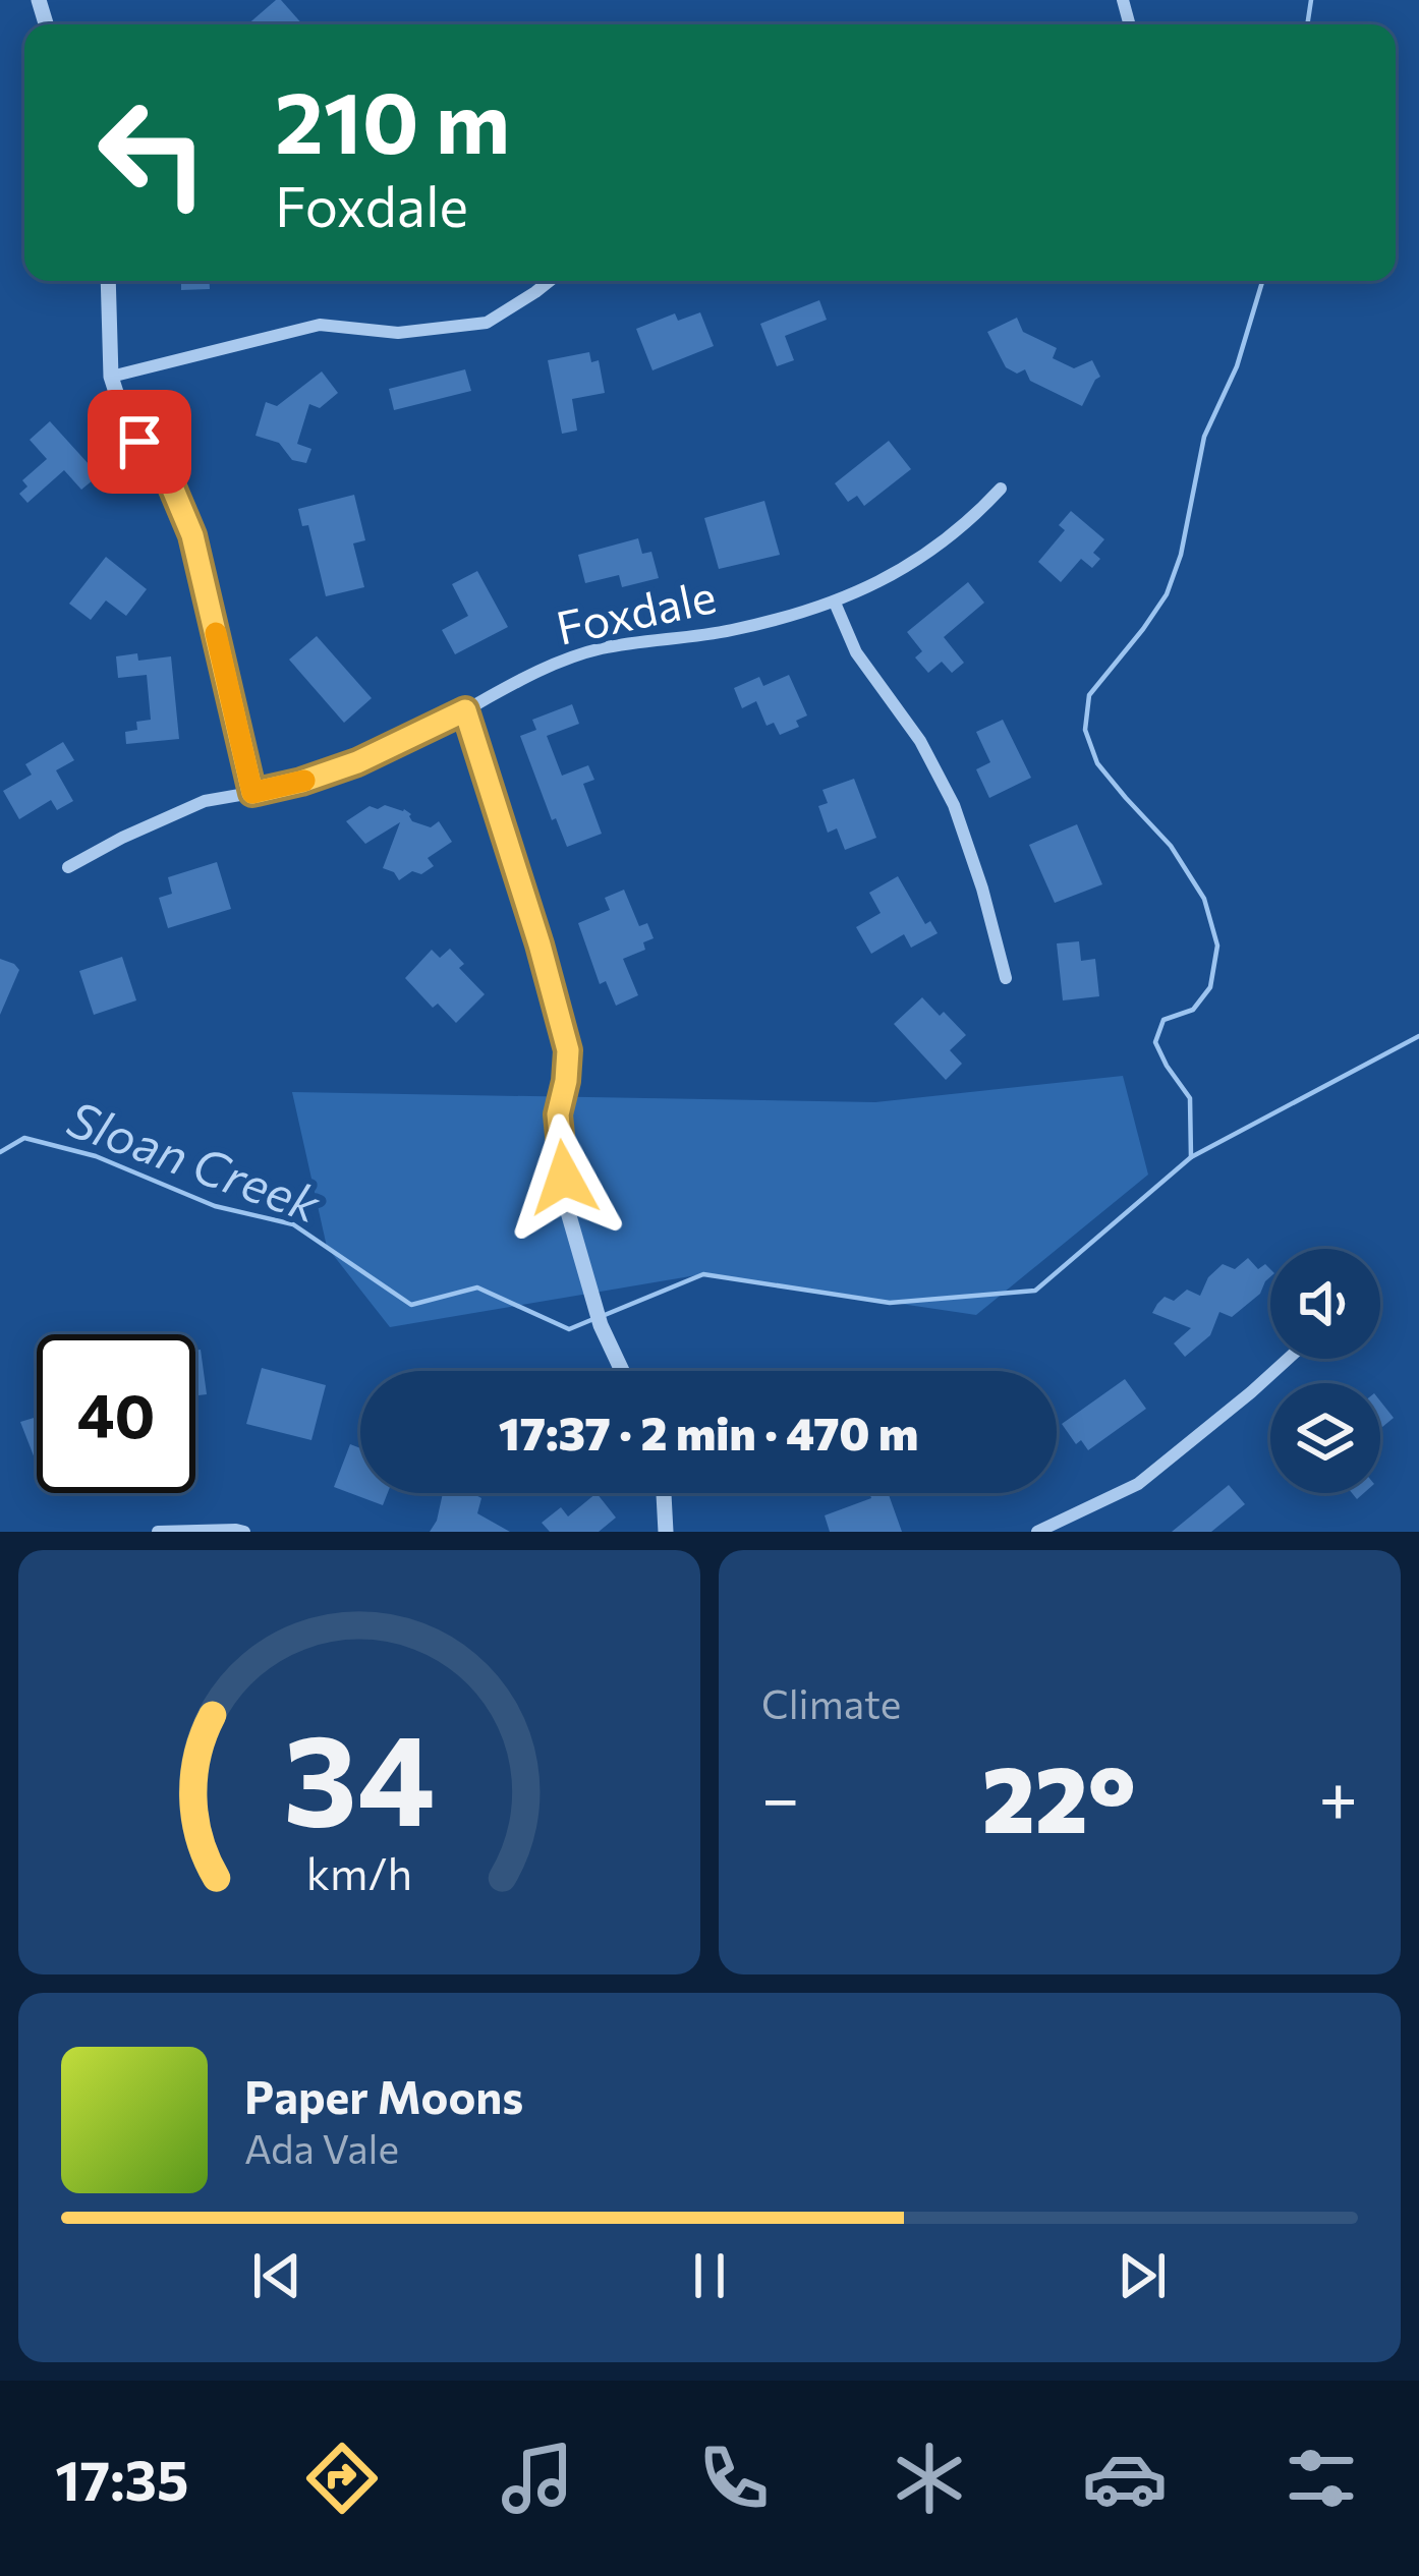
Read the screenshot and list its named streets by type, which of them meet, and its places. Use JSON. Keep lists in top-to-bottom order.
{
  "streets": {
    "street": ["Foxdale"]
  },
  "water": ["Sloan Creek"],
  "page": {
    "turn": ["210 m", "Foxdale"],
    "limit": "40",
    "trip": "17:37 · 2 min · 470 m",
    "tile": "Climate",
    "heat": ["−", "22°", "+"],
    "song": ["Paper Moons", "Ada Vale"],
    "tabs": "17:35",
    "gauge": ["34", "km/h"]
  }
}
